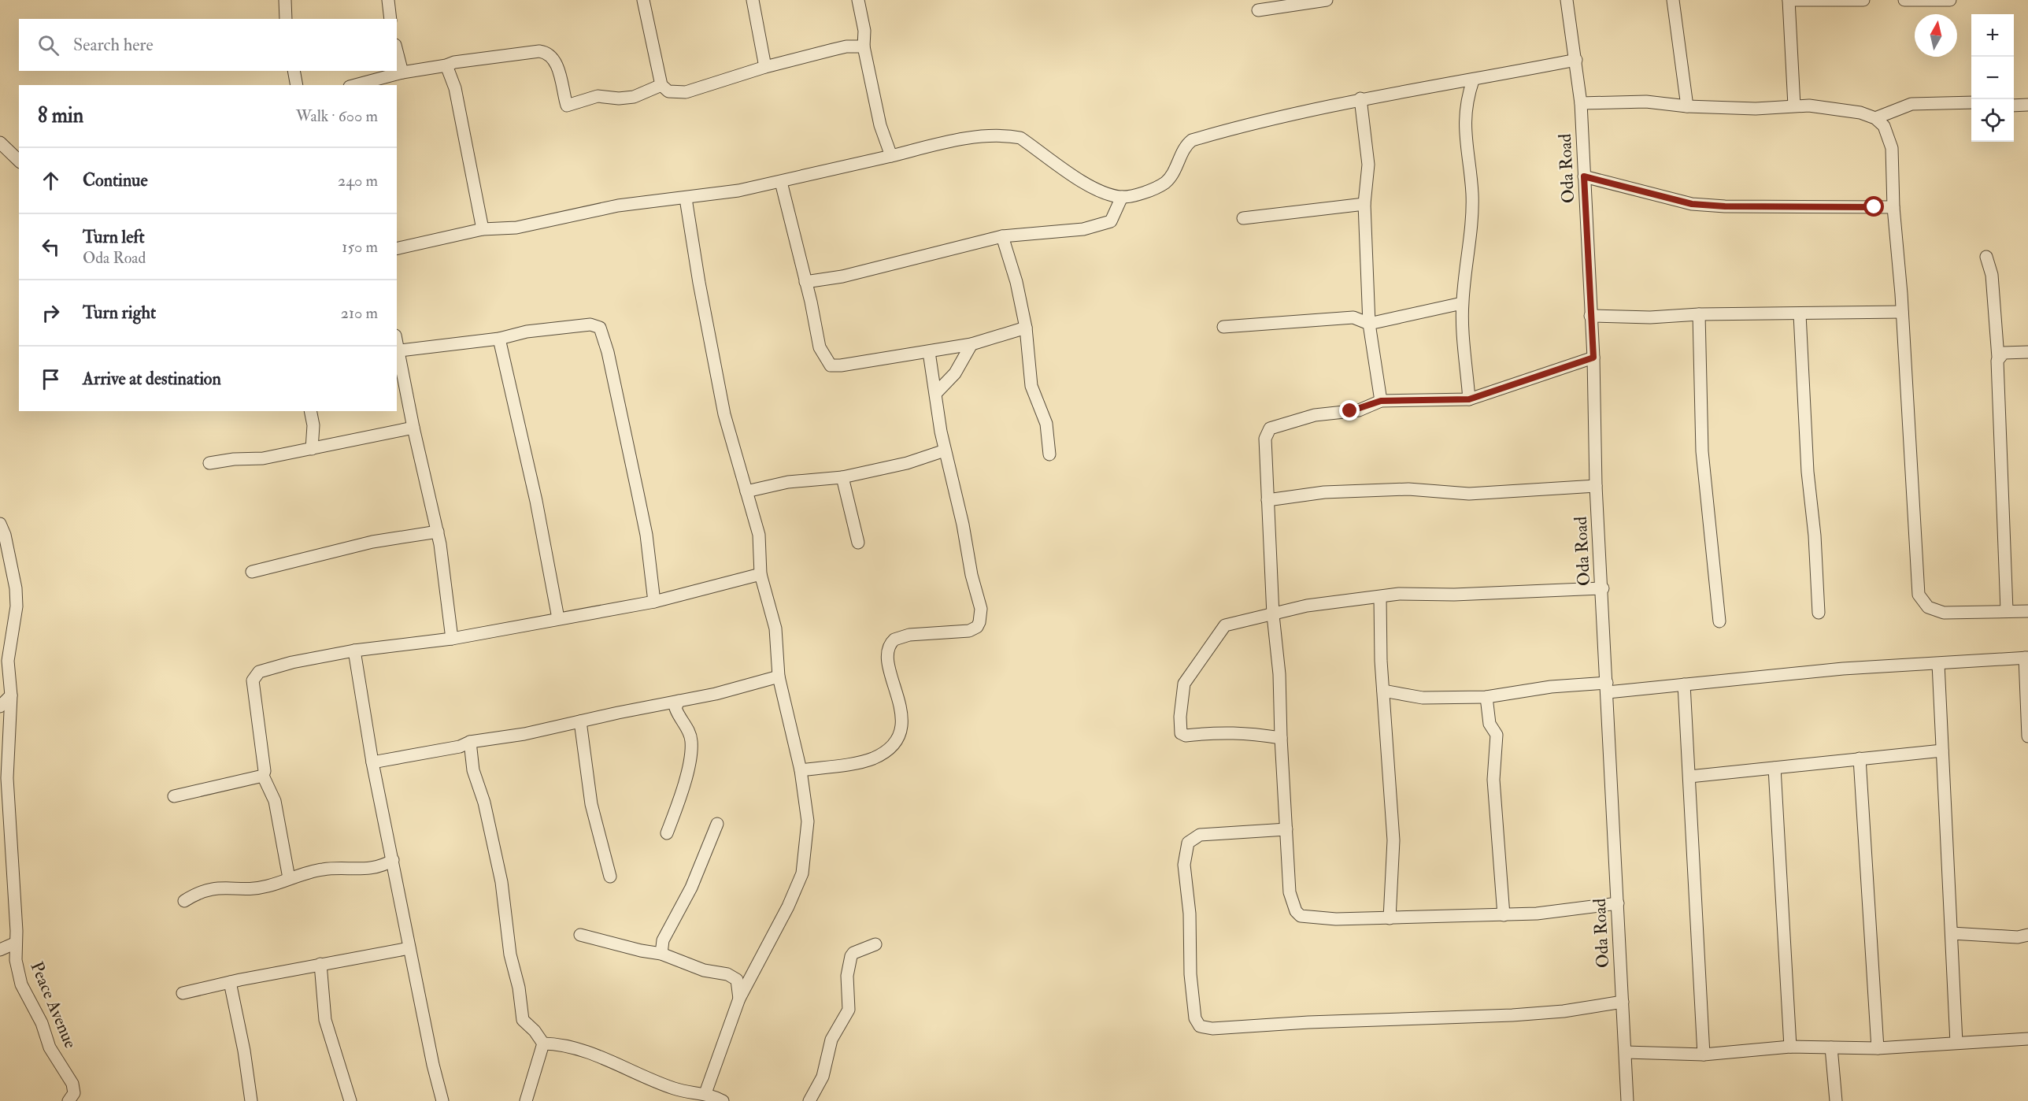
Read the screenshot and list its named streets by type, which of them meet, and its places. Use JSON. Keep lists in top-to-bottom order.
{
  "streets": {
    "street": ["Oda Road", "Peace Avenue"]
  },
  "north": "top",
  "page": {
    "map_buttons": ["+", "−"],
    "search": "Search here",
    "heading": ["8 min", "Walk · 600 m"],
    "list": [
      ["Continue", "240 m"],
      ["Turn left", "Oda Road", "150 m"],
      ["Turn right", "210 m"],
      "Arrive at destination"
    ]
  }
}
